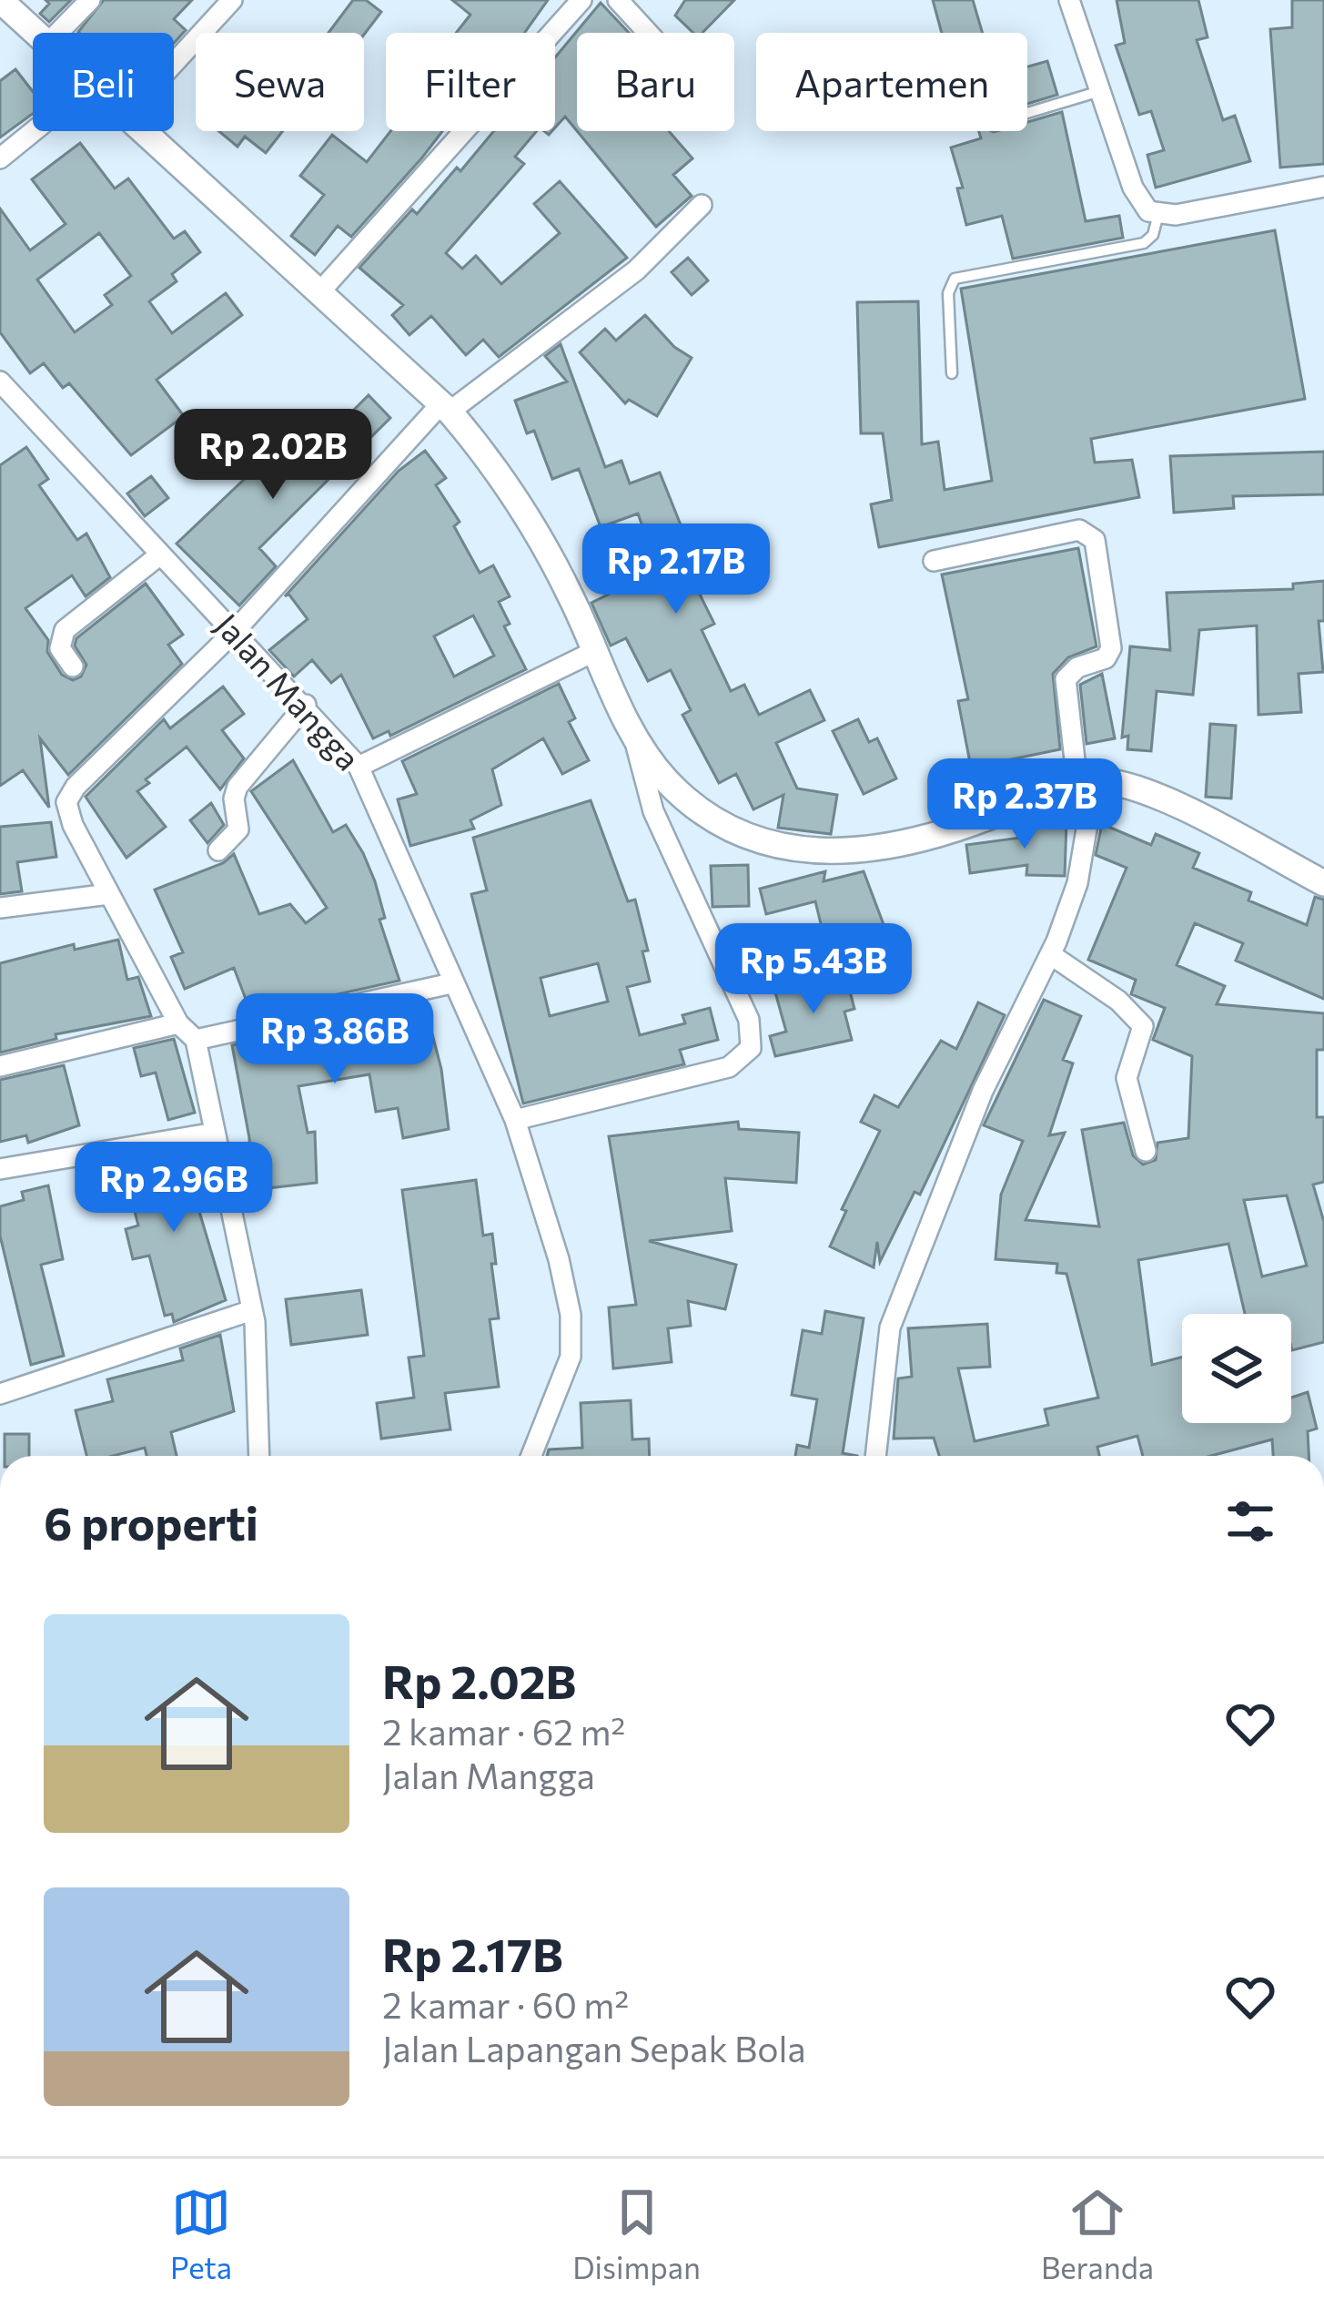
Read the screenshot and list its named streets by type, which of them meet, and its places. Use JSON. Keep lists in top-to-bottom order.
{
  "streets": {
    "street": ["Jalan Mangga"]
  },
  "page": {
    "chip": [
      "Beli",
      "Sewa",
      "Filter",
      "Baru",
      "Apartemen"
    ],
    "price": [
      "Rp 2.02B",
      "Rp 2.17B",
      "Rp 2.37B",
      "Rp 5.43B",
      "Rp 3.86B",
      "Rp 2.96B"
    ],
    "heading": "6 properti",
    "list": [
      {
        "name": "Rp 2.02B",
        "note": "2 kamar · 62 m² · Jalan Mangga"
      },
      {
        "name": "Rp 2.17B",
        "note": "2 kamar · 60 m² · Jalan Lapangan Sepak Bola"
      }
    ],
    "tabs": ["Peta", "Disimpan", "Beranda"]
  }
}
